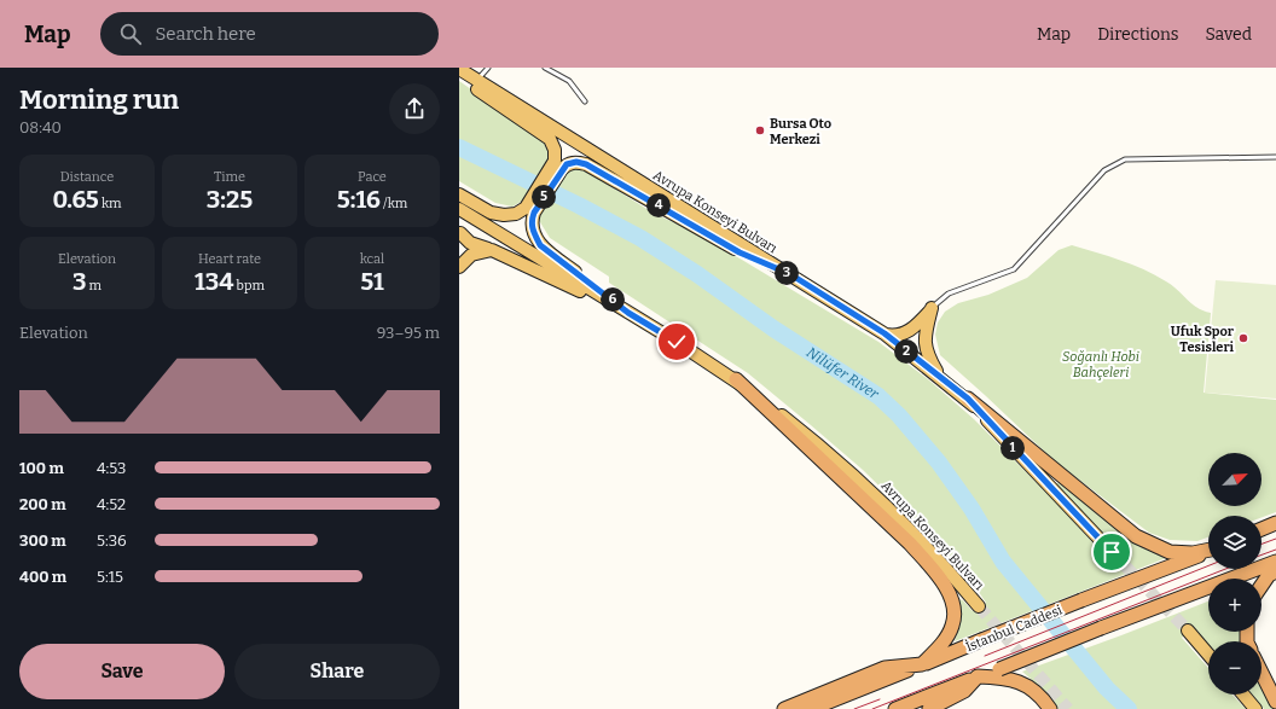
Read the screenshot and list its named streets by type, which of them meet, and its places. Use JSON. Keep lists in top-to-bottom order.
{
  "streets": {
    "highway": ["İstanbul Caddesi"],
    "main road": ["Avrupa Konseyi Bulvarı"]
  },
  "water": ["Nilüfer River"],
  "parks": ["Soğanlı Hobi Bahçeleri"],
  "places": ["Bursa Oto Merkezi", "Ufuk Spor Tesisleri"],
  "north": "top right",
  "page": {
    "header": "Map",
    "search": "Search here",
    "nav": ["Map", "Directions", "Saved"],
    "heading": ["Morning run", "08:40"],
    "stats": [
      ["Distance", "0.65 km"],
      ["Time", "3:25"],
      ["Pace", "5:16 /km"],
      ["Elevation", "3 m"],
      ["Heart rate", "134 bpm"],
      ["kcal", "51"]
    ],
    "pins": [
      "5",
      "4",
      "3",
      "6",
      "2",
      "1"
    ],
    "chart": ["Elevation", "93–95 m"],
    "list": [
      {
        "name": "100 m",
        "note": "4:53"
      },
      {
        "name": "200 m",
        "note": "4:52"
      },
      {
        "name": "300 m",
        "note": "5:36"
      },
      {
        "name": "400 m",
        "note": "5:15"
      }
    ],
    "map_buttons": ["+", "−"],
    "buttons": ["Save", "Share"]
  }
}
